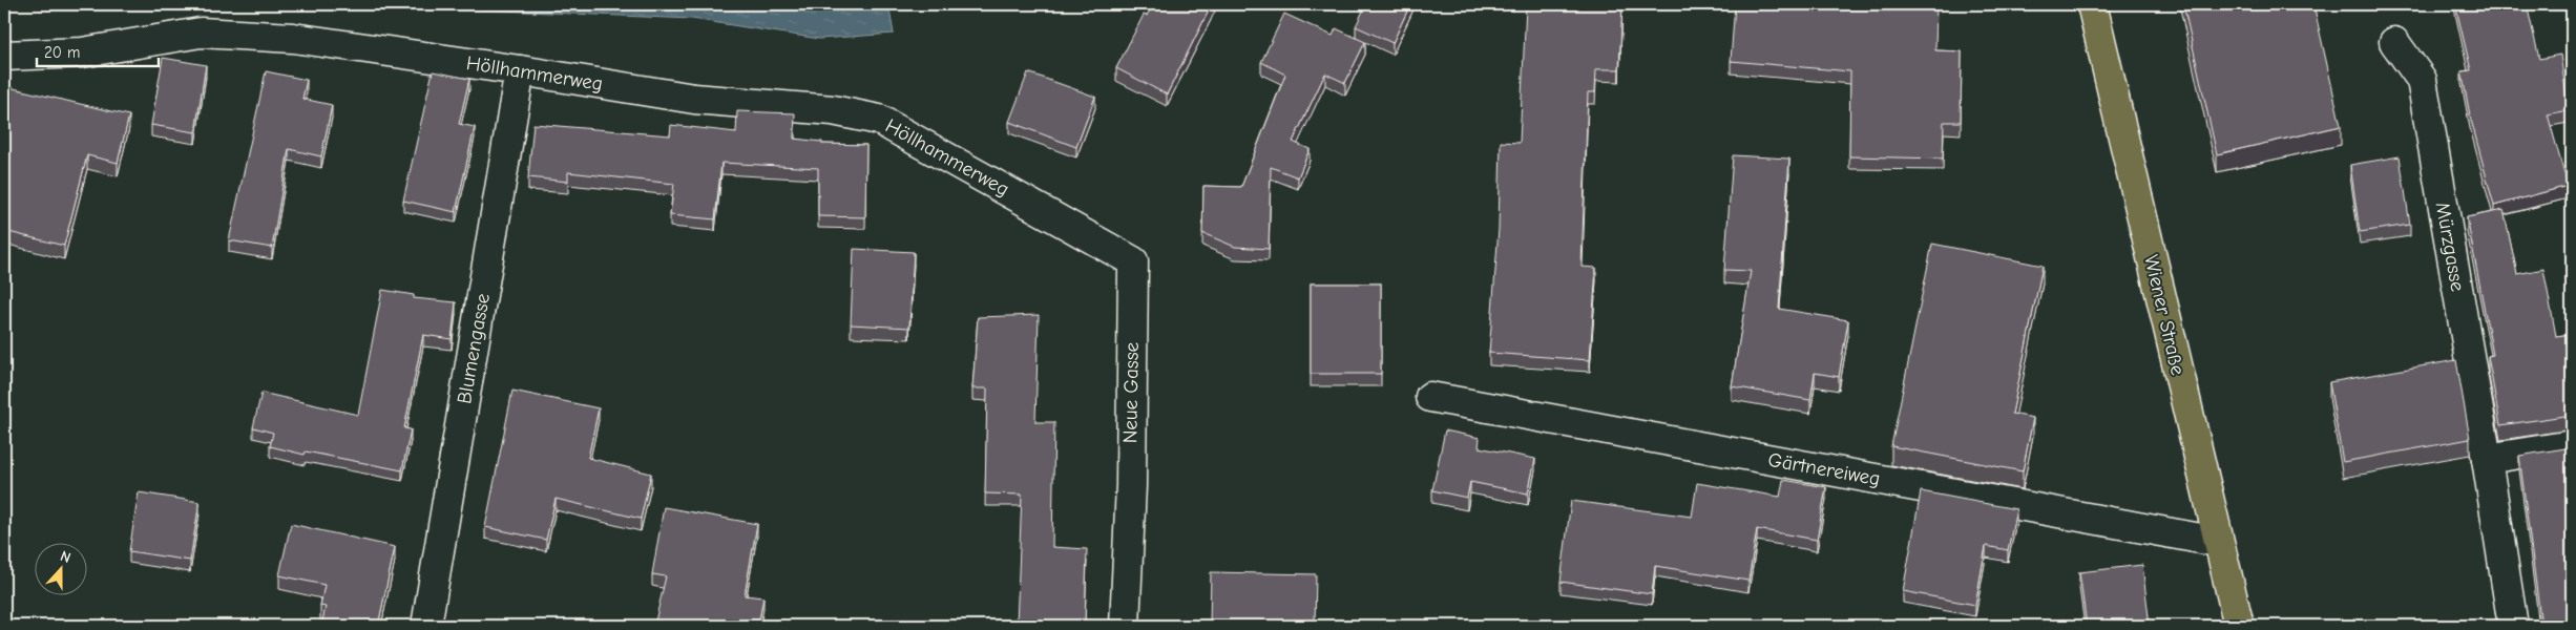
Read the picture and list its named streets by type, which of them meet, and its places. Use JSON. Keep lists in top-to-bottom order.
{
  "streets": {
    "main road": ["Wiener Straße"],
    "street": [
      "Höllhammerweg",
      "Mürzgasse",
      "Blumengasse",
      "Neue Gasse",
      "Gärtnereiweg"
    ]
  },
  "crossings": [
    ["Höllhammerweg", "Blumengasse"],
    ["Höllhammerweg", "Neue Gasse"],
    ["Wiener Straße", "Gärtnereiweg"]
  ],
  "scale_bar": "20 m",
  "north": "top"
}
